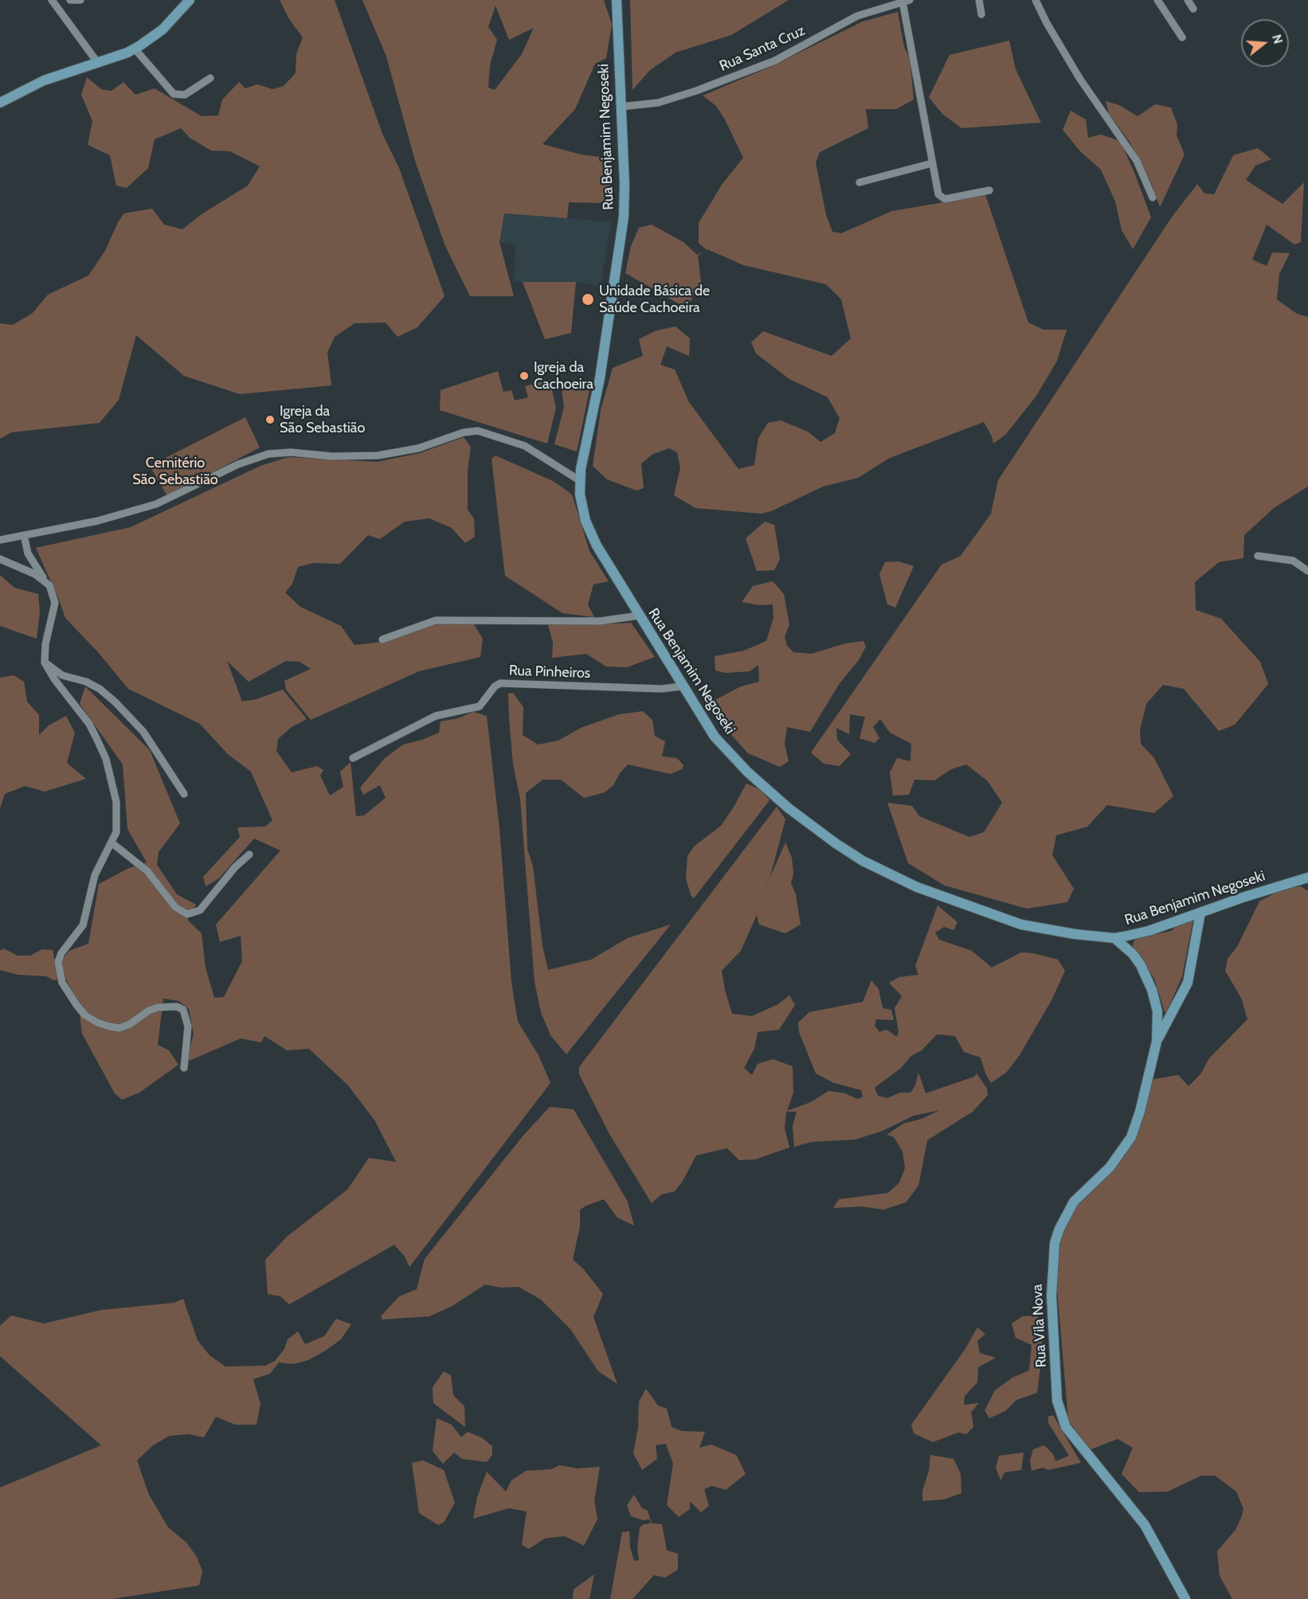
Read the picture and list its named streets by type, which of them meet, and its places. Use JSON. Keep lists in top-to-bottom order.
{
  "streets": {
    "main road": ["Rua Benjamim Negoseki", "Rua Vila Nova"],
    "street": ["Rua Santa Cruz", "Rua Pinheiros"]
  },
  "crossings": [
    ["Rua Santa Cruz", "Rua Benjamim Negoseki"],
    ["Rua Benjamim Negoseki", "Rua Pinheiros"],
    ["Rua Benjamim Negoseki", "Rua Vila Nova"]
  ],
  "parks": ["Cemitério São Sebastião"],
  "places": ["Unidade Básica de Saúde Cachoeira", "Igreja da Cachoeira", "Igreja da São Sebastião"],
  "north": "right"
}
